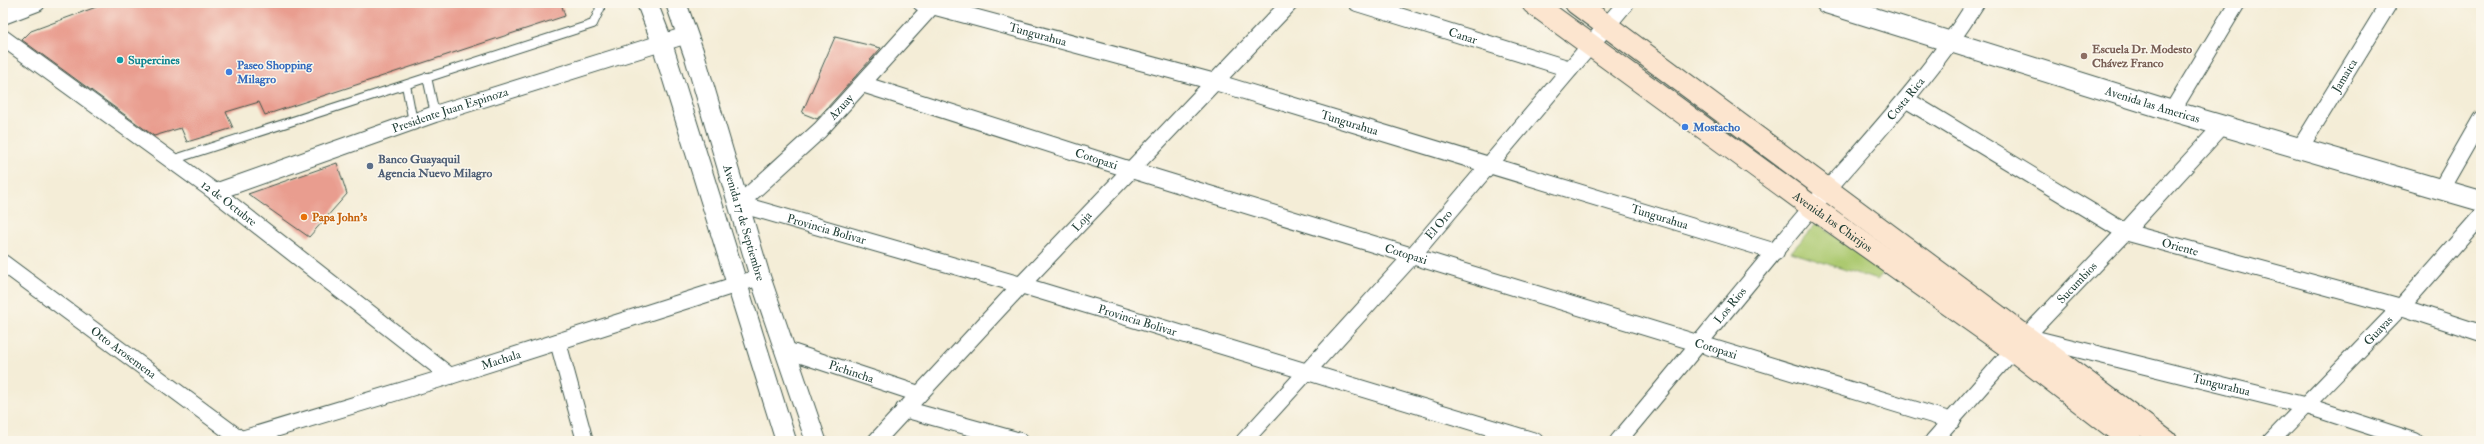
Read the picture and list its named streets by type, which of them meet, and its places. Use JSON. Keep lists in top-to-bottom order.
{
  "streets": {
    "main road": ["Avenida los Chirijos"],
    "street": [
      "Tungurahua",
      "Canar",
      "Jamaica",
      "Costa Rica",
      "Avenida las Americas",
      "Azuay",
      "Presidente Juan Espinoza",
      "Cotopaxi",
      "12 de Octubre",
      "Loja",
      "Avenida 17 de Septiembre",
      "El Oro",
      "Provincia Bolivar",
      "Oriente",
      "Sucumbios",
      "Los Rios",
      "Guayas",
      "Otto Arosemena",
      "Machala",
      "Pichincha"
    ]
  },
  "crossings": [
    ["Tungurahua", "Azuay"],
    ["Tungurahua", "Loja"],
    ["Tungurahua", "Avenida los Chirijos"],
    ["Tungurahua", "El Oro"],
    ["Tungurahua", "Sucumbios"],
    ["Tungurahua", "Los Rios"],
    ["Tungurahua", "Guayas"],
    ["Canar", "El Oro"],
    ["Jamaica", "Avenida las Americas"],
    ["Costa Rica", "Avenida las Americas"],
    ["Costa Rica", "Avenida los Chirijos"],
    ["Costa Rica", "Oriente"],
    ["Costa Rica", "Los Rios"],
    ["Avenida las Americas", "Sucumbios"],
    ["Azuay", "Cotopaxi"],
    ["Azuay", "Avenida 17 de Septiembre"],
    ["Azuay", "Provincia Bolivar"],
    ["Presidente Juan Espinoza", "12 de Octubre"],
    ["Presidente Juan Espinoza", "Avenida 17 de Septiembre"],
    ["Cotopaxi", "Loja"],
    ["Cotopaxi", "El Oro"],
    ["Cotopaxi", "Sucumbios"],
    ["Cotopaxi", "Los Rios"],
    ["12 de Octubre", "Machala"],
    ["Loja", "Provincia Bolivar"],
    ["Loja", "Pichincha"],
    ["Avenida los Chirijos", "El Oro"],
    ["Avenida los Chirijos", "Sucumbios"],
    ["Avenida los Chirijos", "Los Rios"],
    ["Avenida 17 de Septiembre", "Provincia Bolivar"],
    ["Avenida 17 de Septiembre", "Machala"],
    ["Avenida 17 de Septiembre", "Pichincha"],
    ["El Oro", "Provincia Bolivar"],
    ["Oriente", "Sucumbios"],
    ["Oriente", "Guayas"],
    ["Otto Arosemena", "Machala"]
  ],
  "places": [
    "Escuela Dr. Modesto Chávez Franco",
    "Supercines",
    "Paseo Shopping Milagro",
    "Mostacho",
    "Banco Guayaquil Agencia Nuevo Milagro",
    "Papa John's"
  ]
}
